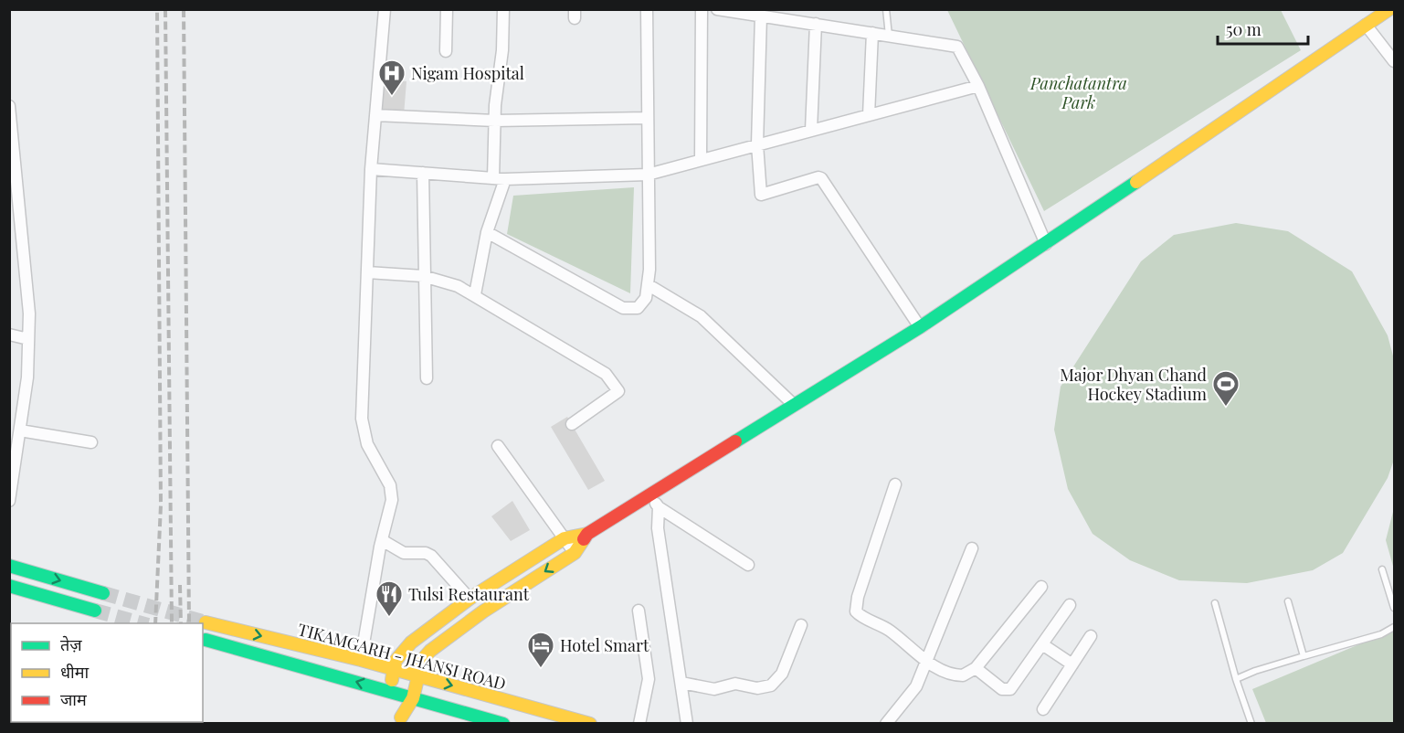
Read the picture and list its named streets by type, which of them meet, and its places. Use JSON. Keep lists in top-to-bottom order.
{
  "streets": {
    "street": ["TIKAMGARH - JHANSI ROAD"]
  },
  "parks": ["Panchatantra Park"],
  "places": {
    "hospital": ["Nigam Hospital"],
    "sports": ["Major Dhyan Chand Hockey Stadium"],
    "restaurant": ["Tulsi Restaurant"],
    "hotel": ["Hotel Smart"]
  },
  "legend": ["तेज़", "धीमा", "जाम"],
  "scale_bar": "50 m"
}
